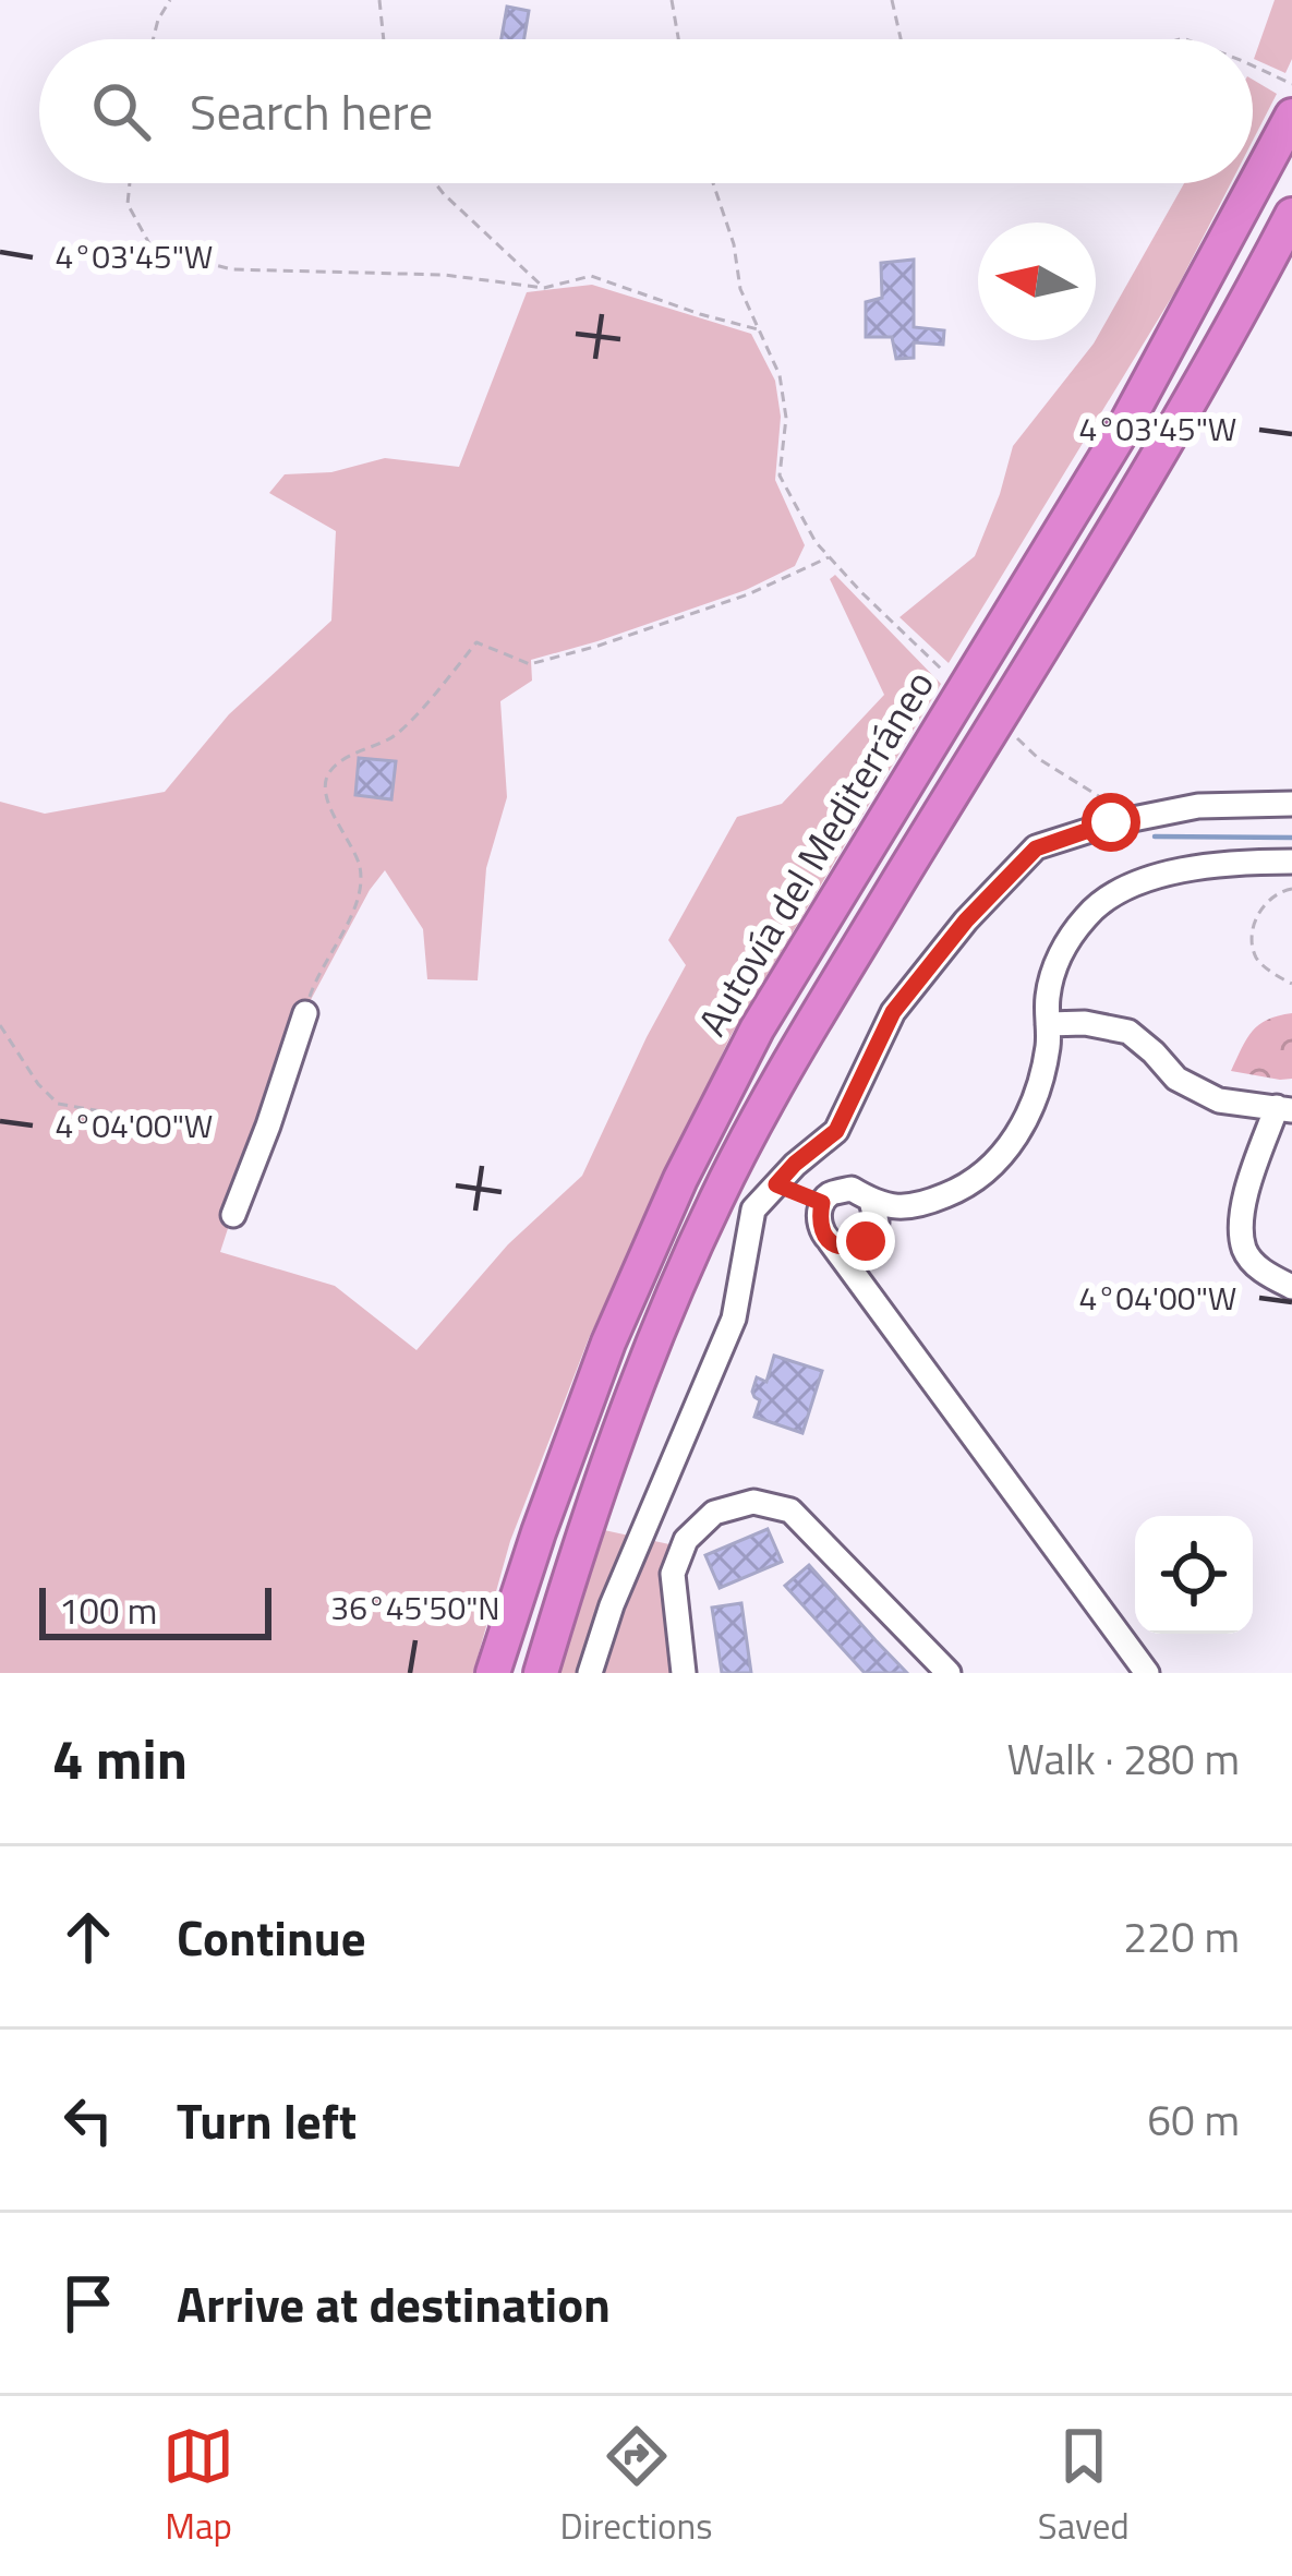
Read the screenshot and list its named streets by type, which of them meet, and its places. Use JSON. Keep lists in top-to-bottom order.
{
  "streets": {
    "highway": ["Autovía del Mediterráneo"]
  },
  "scale_bar": "100 m",
  "north": "left",
  "page": {
    "search": "Search here",
    "scale": "100 m",
    "heading": ["4 min", "Walk · 280 m"],
    "list": [
      ["Continue", "220 m"],
      ["Turn left", "60 m"],
      "Arrive at destination"
    ],
    "nav": ["Map", "Directions", "Saved"]
  },
  "coordinates": ["4°03'45\"W", "4°04'00\"W", "36°45'50\"N"]
}
